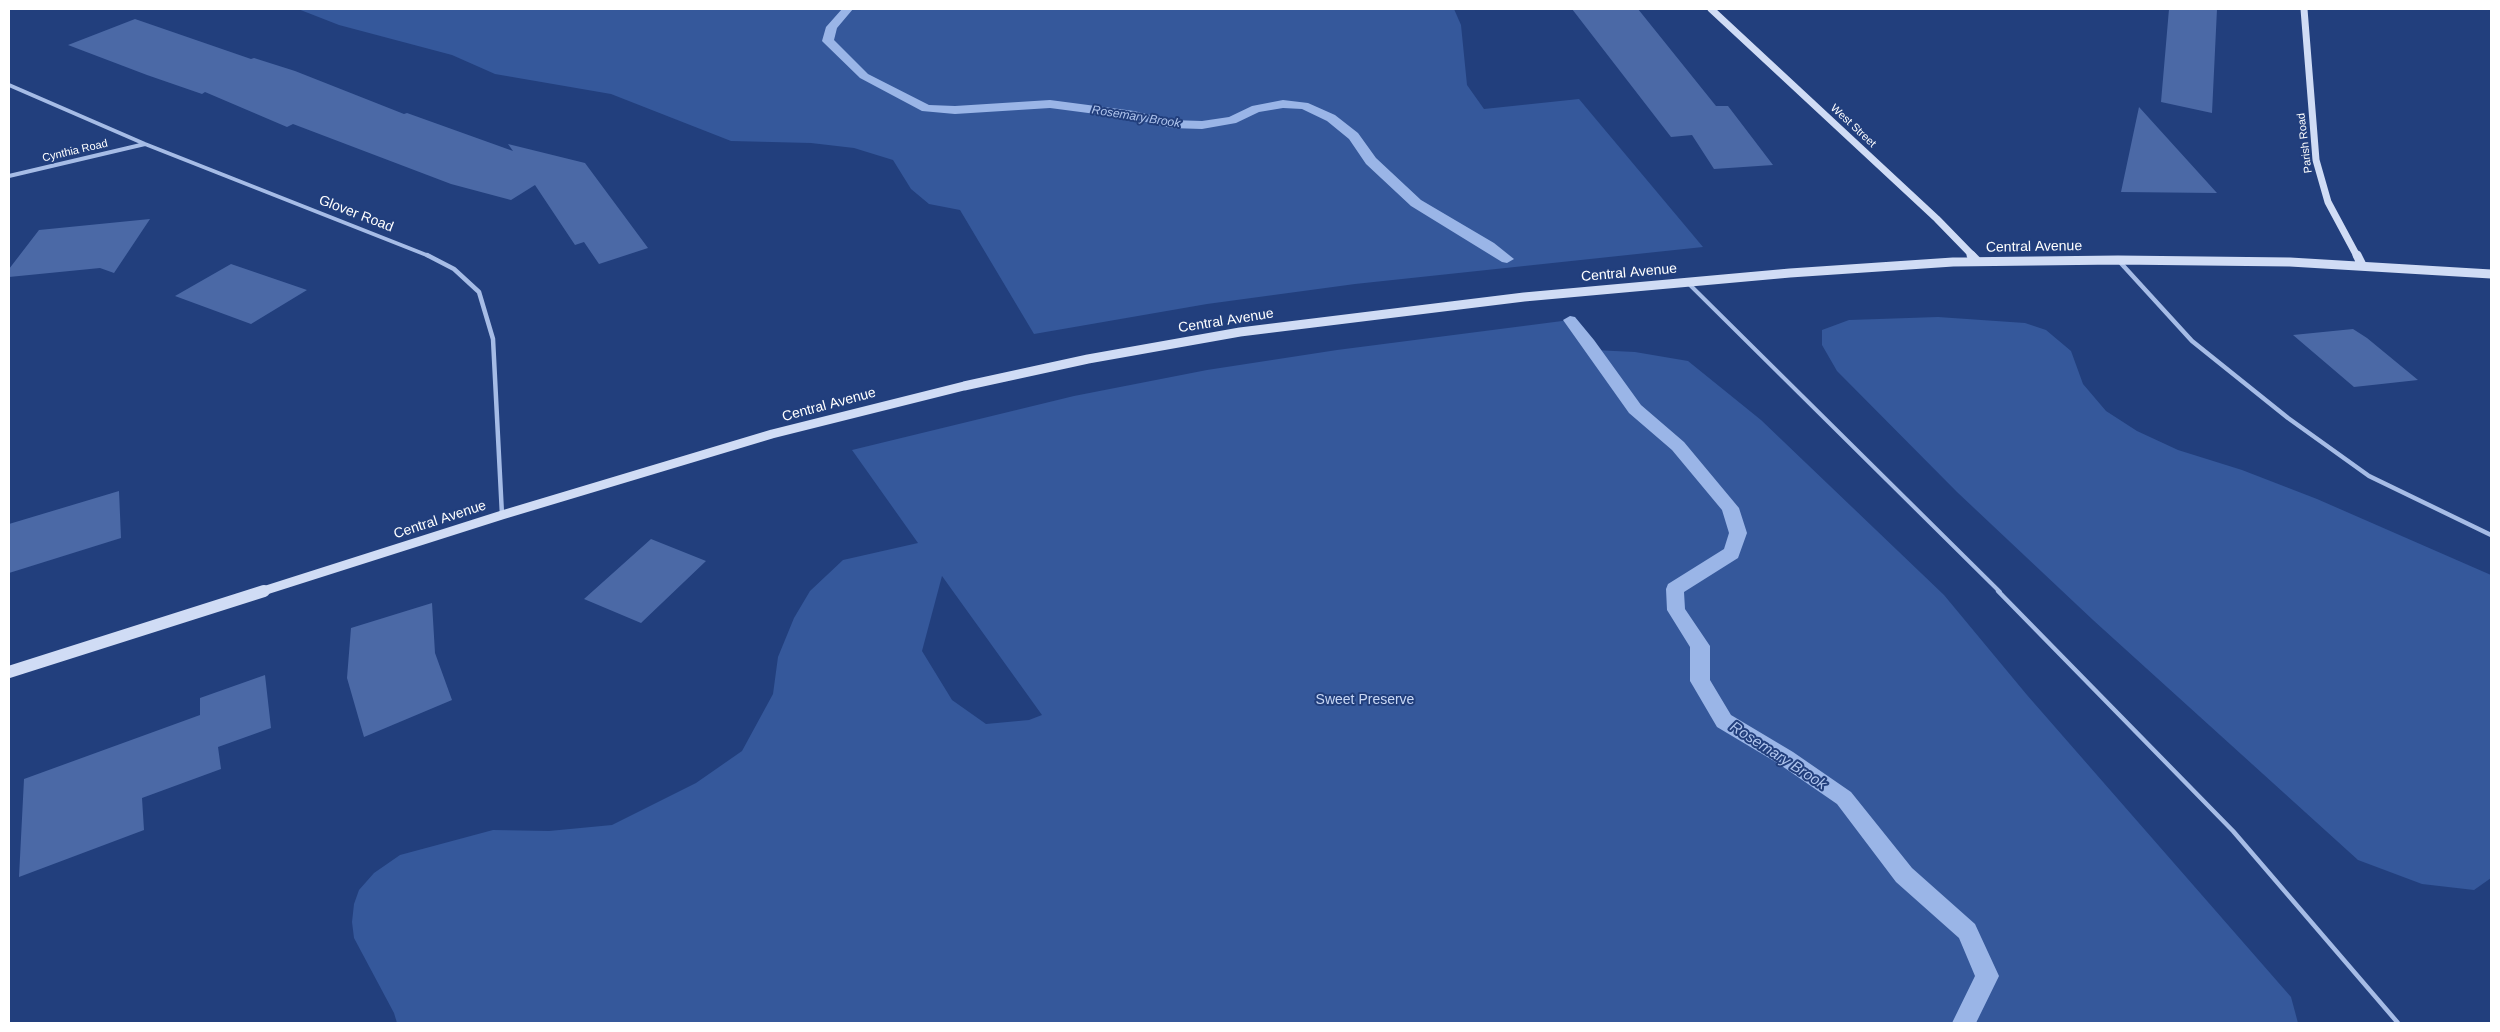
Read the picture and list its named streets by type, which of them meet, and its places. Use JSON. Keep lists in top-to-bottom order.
{
  "streets": {
    "main road": ["West Street", "Parish Road", "Central Avenue"],
    "street": ["Cynthia Road", "Glover Road"]
  },
  "crossings": [
    ["West Street", "Central Avenue"],
    ["Parish Road", "Central Avenue"],
    ["Cynthia Road", "Glover Road"],
    ["Glover Road", "Central Avenue"]
  ],
  "water": ["Rosemary Brook"],
  "parks": ["Sweet Preserve"]
}
